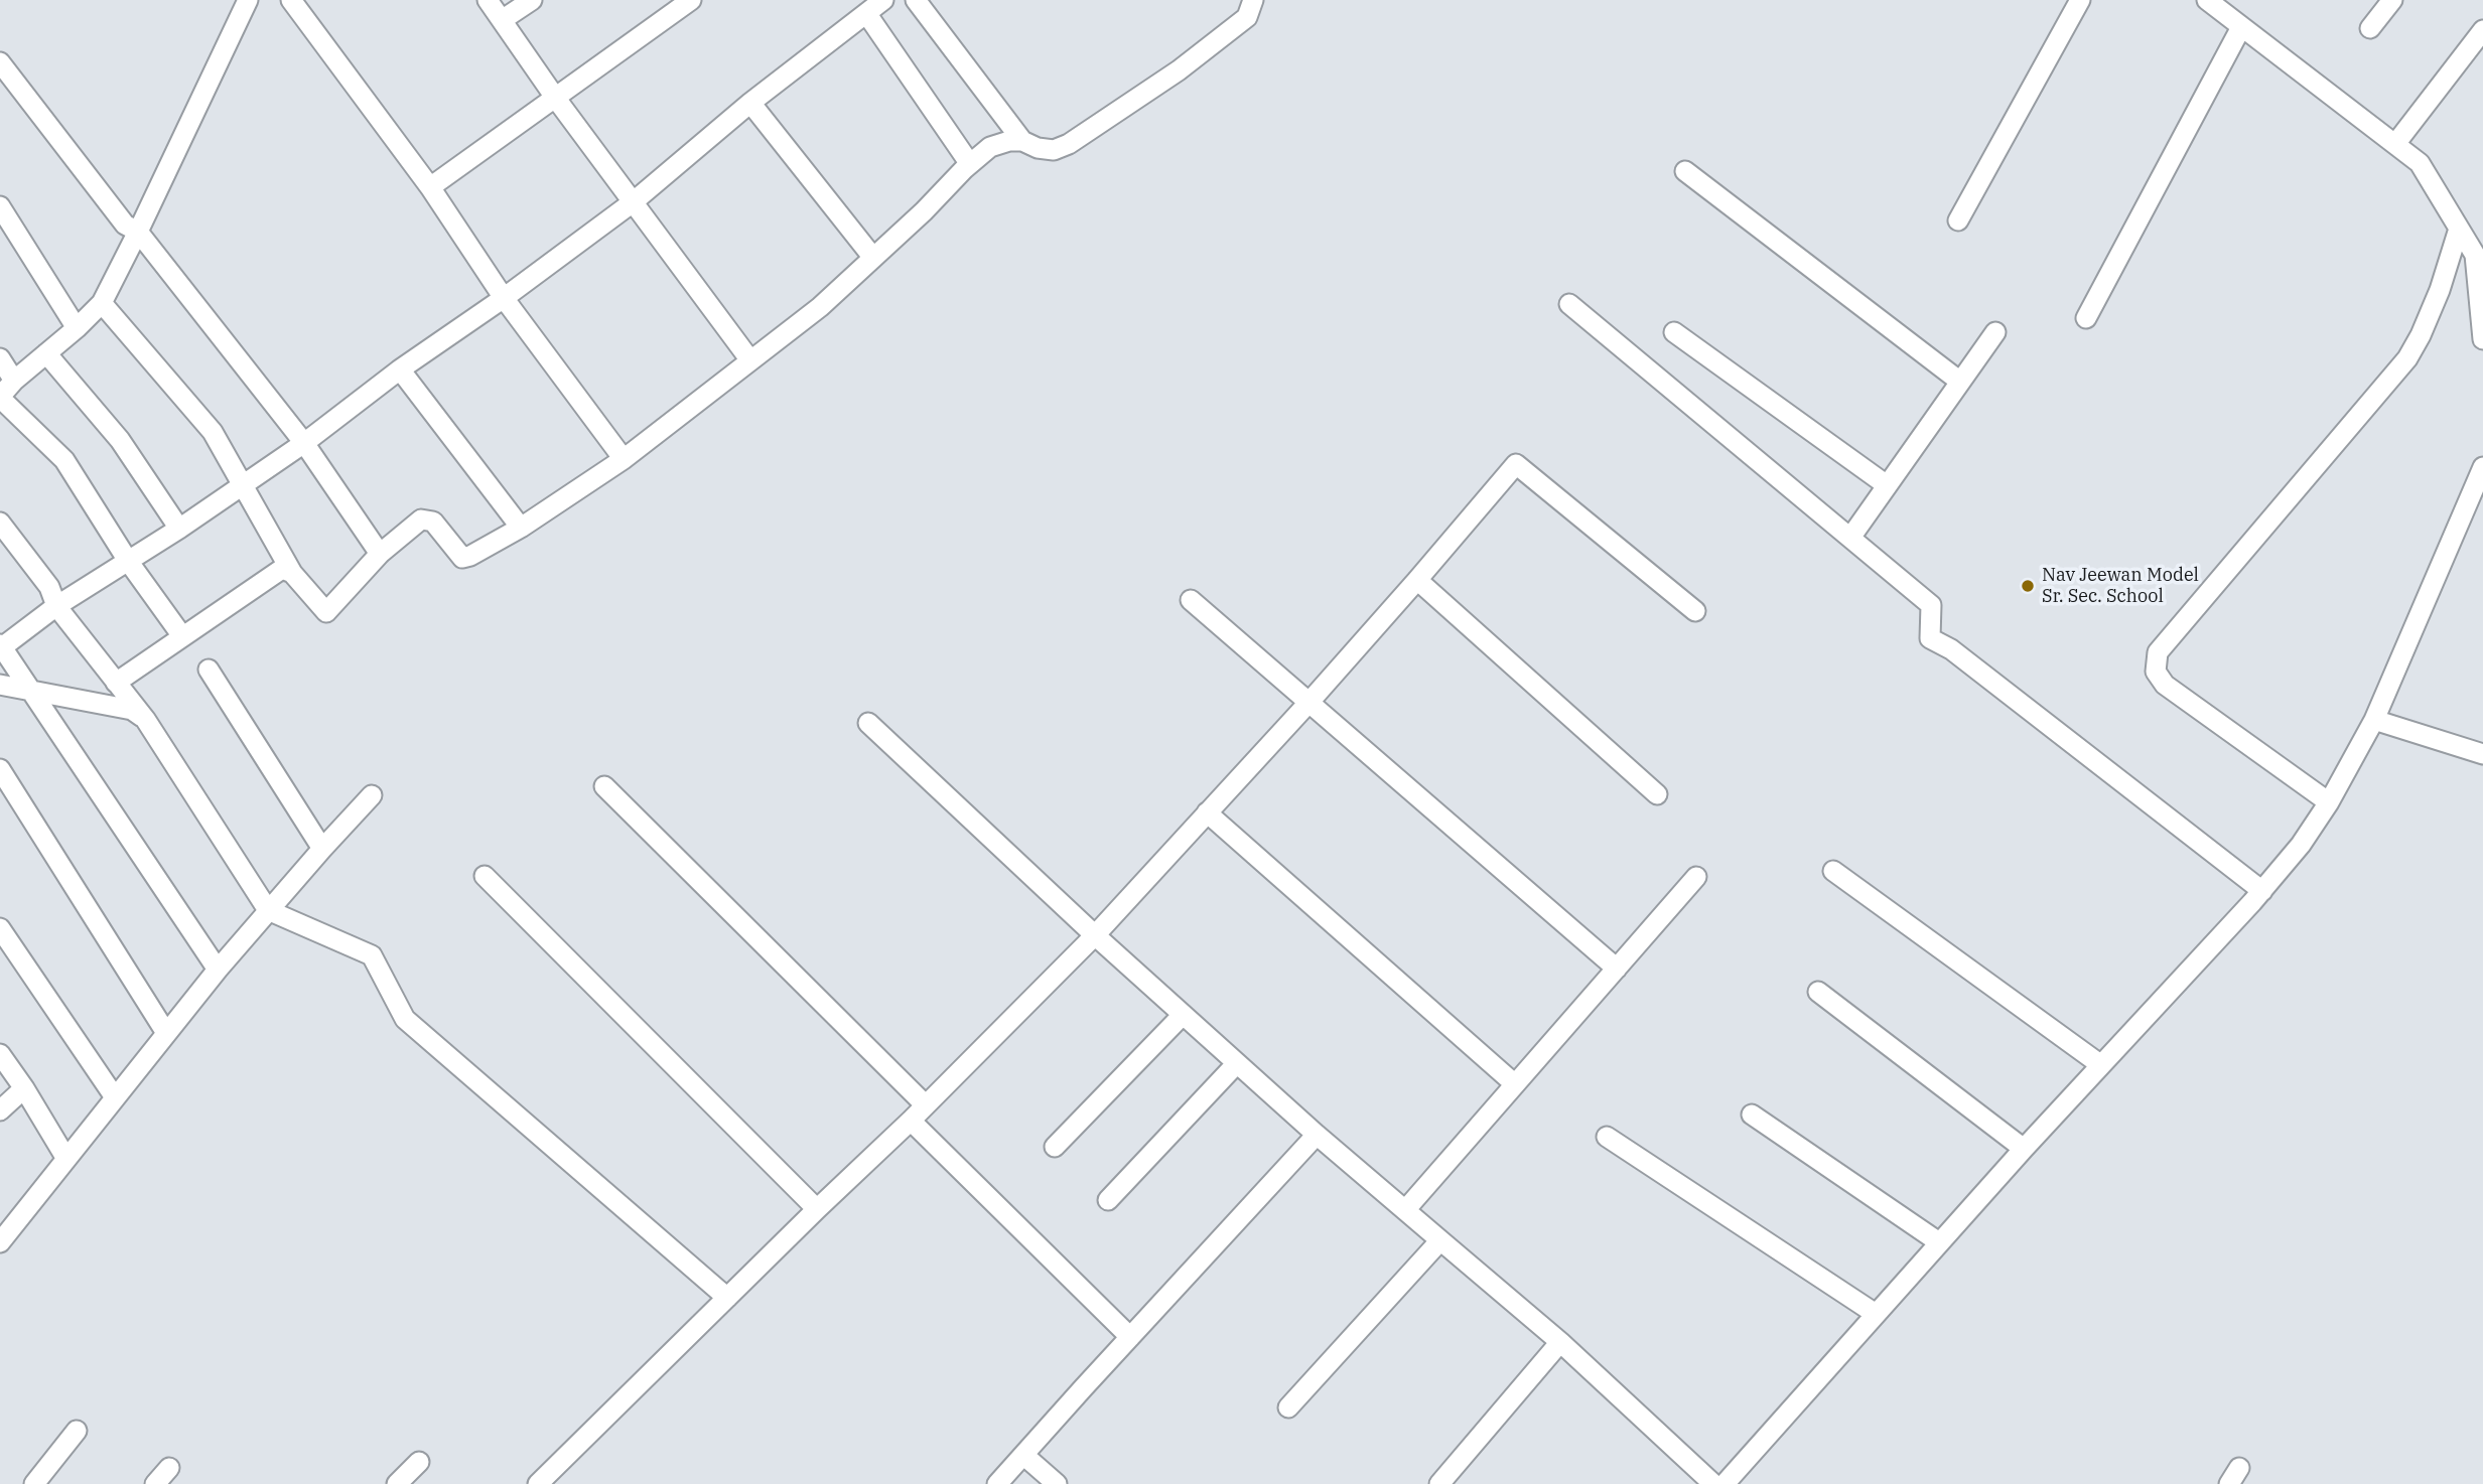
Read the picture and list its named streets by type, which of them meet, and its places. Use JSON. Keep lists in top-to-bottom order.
{
  "places": ["Nav Jeewan Model Sr. Sec. School"]
}
